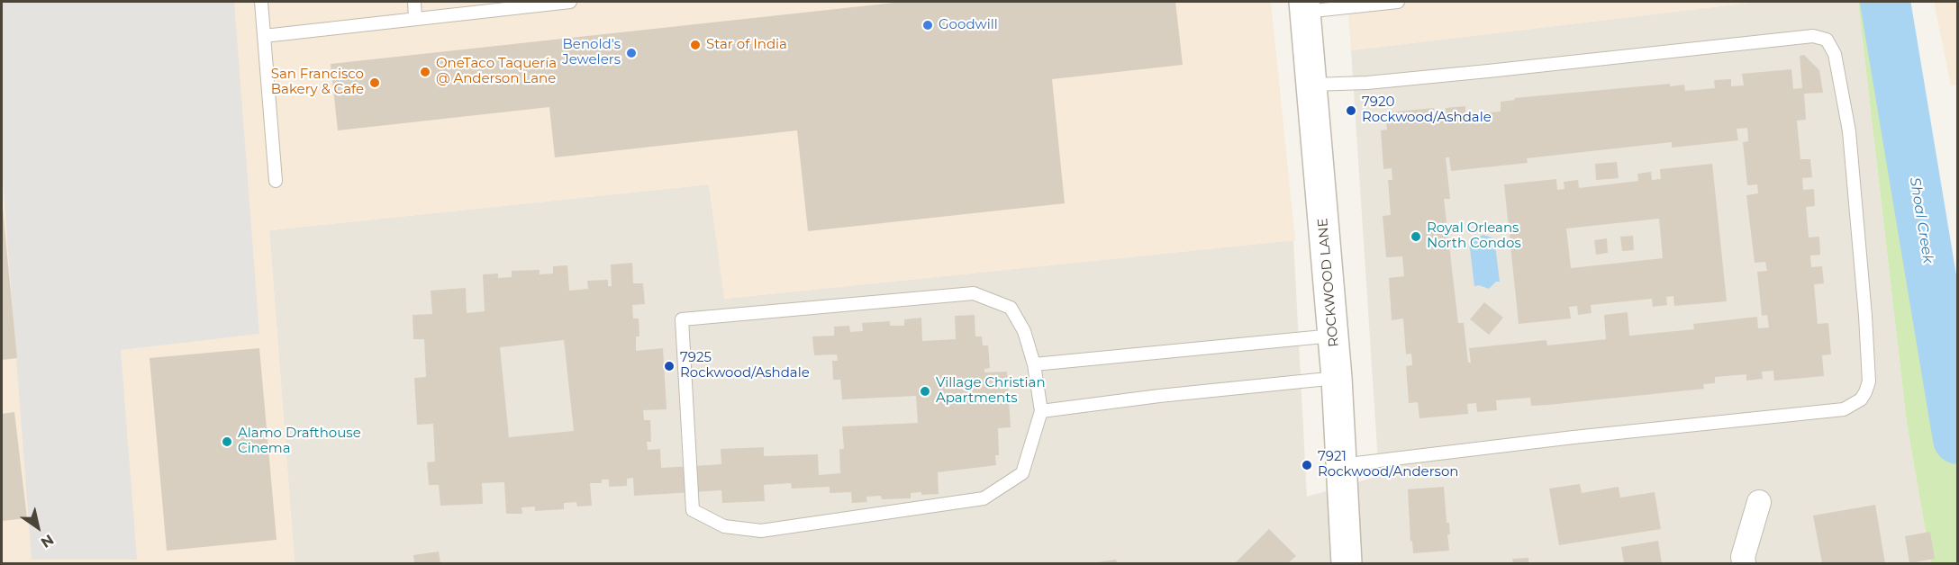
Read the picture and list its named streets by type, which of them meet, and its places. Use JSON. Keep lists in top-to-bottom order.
{
  "streets": {
    "street": ["ROCKWOOD LANE"]
  },
  "water": ["Shoal Creek"],
  "places": [
    "Goodwill",
    "Star of India",
    "Benold's Jewelers",
    "OneTaco Taquería @ Anderson Lane",
    "San Francisco Bakery & Cafe",
    "7920 Rockwood/Ashdale",
    "Royal Orleans North Condos",
    "7925 Rockwood/Ashdale",
    "Village Christian Apartments",
    "Alamo Drafthouse Cinema",
    "7921 Rockwood/Anderson"
  ],
  "north": "bottom right"
}
